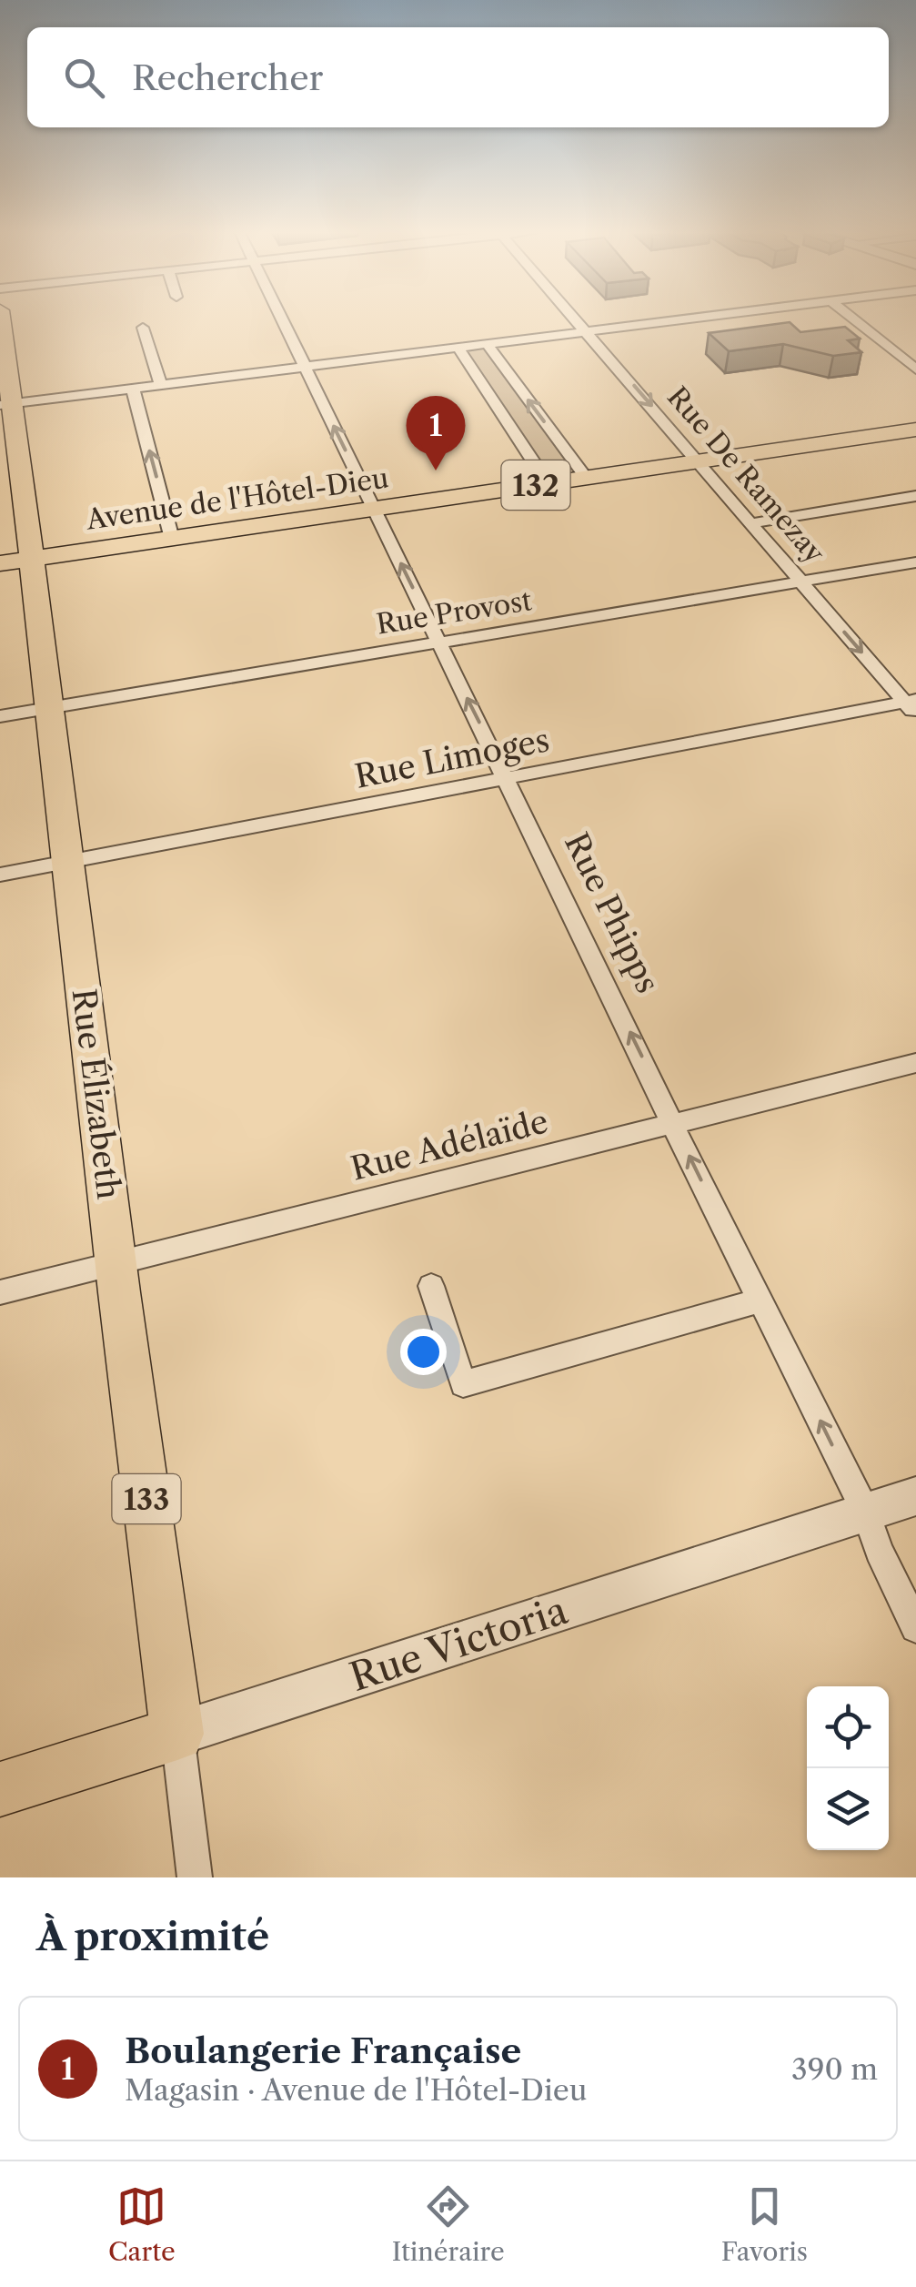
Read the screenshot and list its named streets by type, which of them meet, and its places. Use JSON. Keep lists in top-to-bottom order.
{
  "streets": {
    "main road": [
      "132",
      "Avenue de l'Hôtel-Dieu",
      "Rue Élizabeth",
      "133",
      "Rue Victoria"
    ],
    "street": [
      "Rue De Ramezay",
      "Rue Provost",
      "Rue Limoges",
      "Rue Phipps",
      "Rue Adélaïde"
    ]
  },
  "crossings": [
    ["Rue De Ramezay", "Avenue de l'Hôtel-Dieu"],
    ["Rue De Ramezay", "Rue Provost"],
    ["Rue De Ramezay", "Rue Limoges"],
    ["Avenue de l'Hôtel-Dieu", "Rue Phipps"],
    ["Avenue de l'Hôtel-Dieu", "Rue Élizabeth"],
    ["Rue Provost", "Rue Phipps"],
    ["Rue Provost", "Rue Élizabeth"],
    ["Rue Limoges", "Rue Phipps"],
    ["Rue Limoges", "Rue Élizabeth"],
    ["Rue Phipps", "Rue Adélaïde"],
    ["Rue Phipps", "Rue Victoria"],
    ["Rue Élizabeth", "Rue Adélaïde"],
    ["Rue Élizabeth", "Rue Victoria"]
  ],
  "one_way": ["Rue Phipps"],
  "page": {
    "search": "Rechercher",
    "pins": "1",
    "heading": "À proximité",
    "list": [
      {
        "mark": "1",
        "name": "Boulangerie Française",
        "note": "Magasin · Avenue de l'Hôtel-Dieu",
        "value": "390 m"
      }
    ],
    "nav": ["Carte", "Itinéraire", "Favoris"]
  }
}
